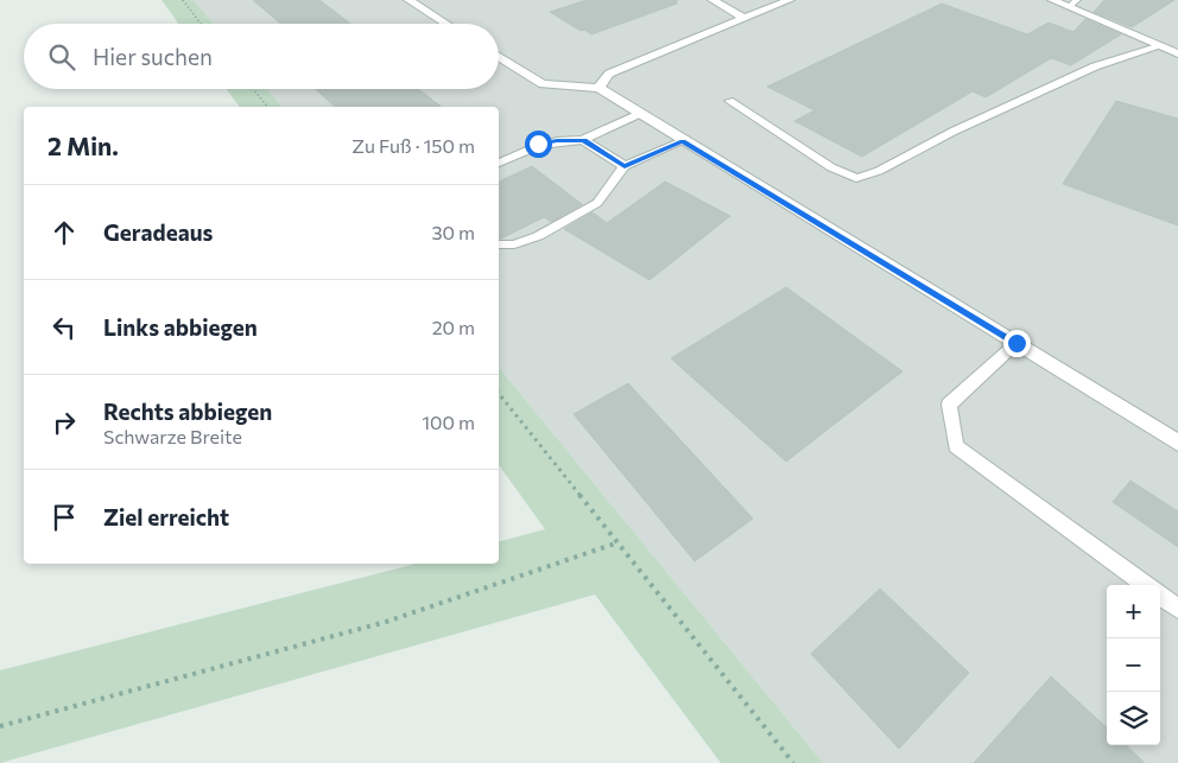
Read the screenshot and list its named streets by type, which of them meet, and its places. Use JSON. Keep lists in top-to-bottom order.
{
  "page": {
    "search": "Hier suchen",
    "heading": ["2 Min.", "Zu Fuß · 150 m"],
    "list": [
      ["Geradeaus", "30 m"],
      ["Links abbiegen", "20 m"],
      ["Rechts abbiegen", "Schwarze Breite", "100 m"],
      "Ziel erreicht"
    ],
    "map_buttons": ["+", "−"]
  }
}
